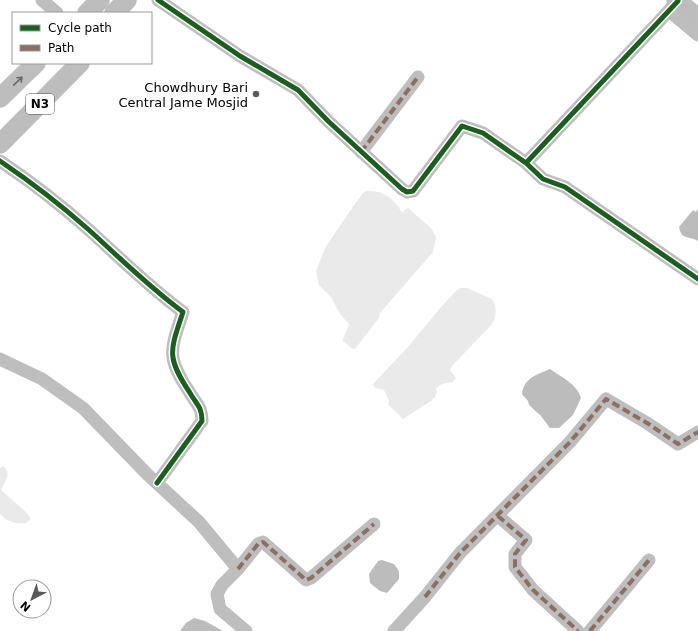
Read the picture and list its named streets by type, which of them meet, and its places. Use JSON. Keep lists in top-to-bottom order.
{
  "streets": {
    "highway": ["N3"]
  },
  "places": ["Chowdhury Bari Central Jame Mosjid"],
  "legend": ["Cycle path", "Path"],
  "north": "bottom left"
}
